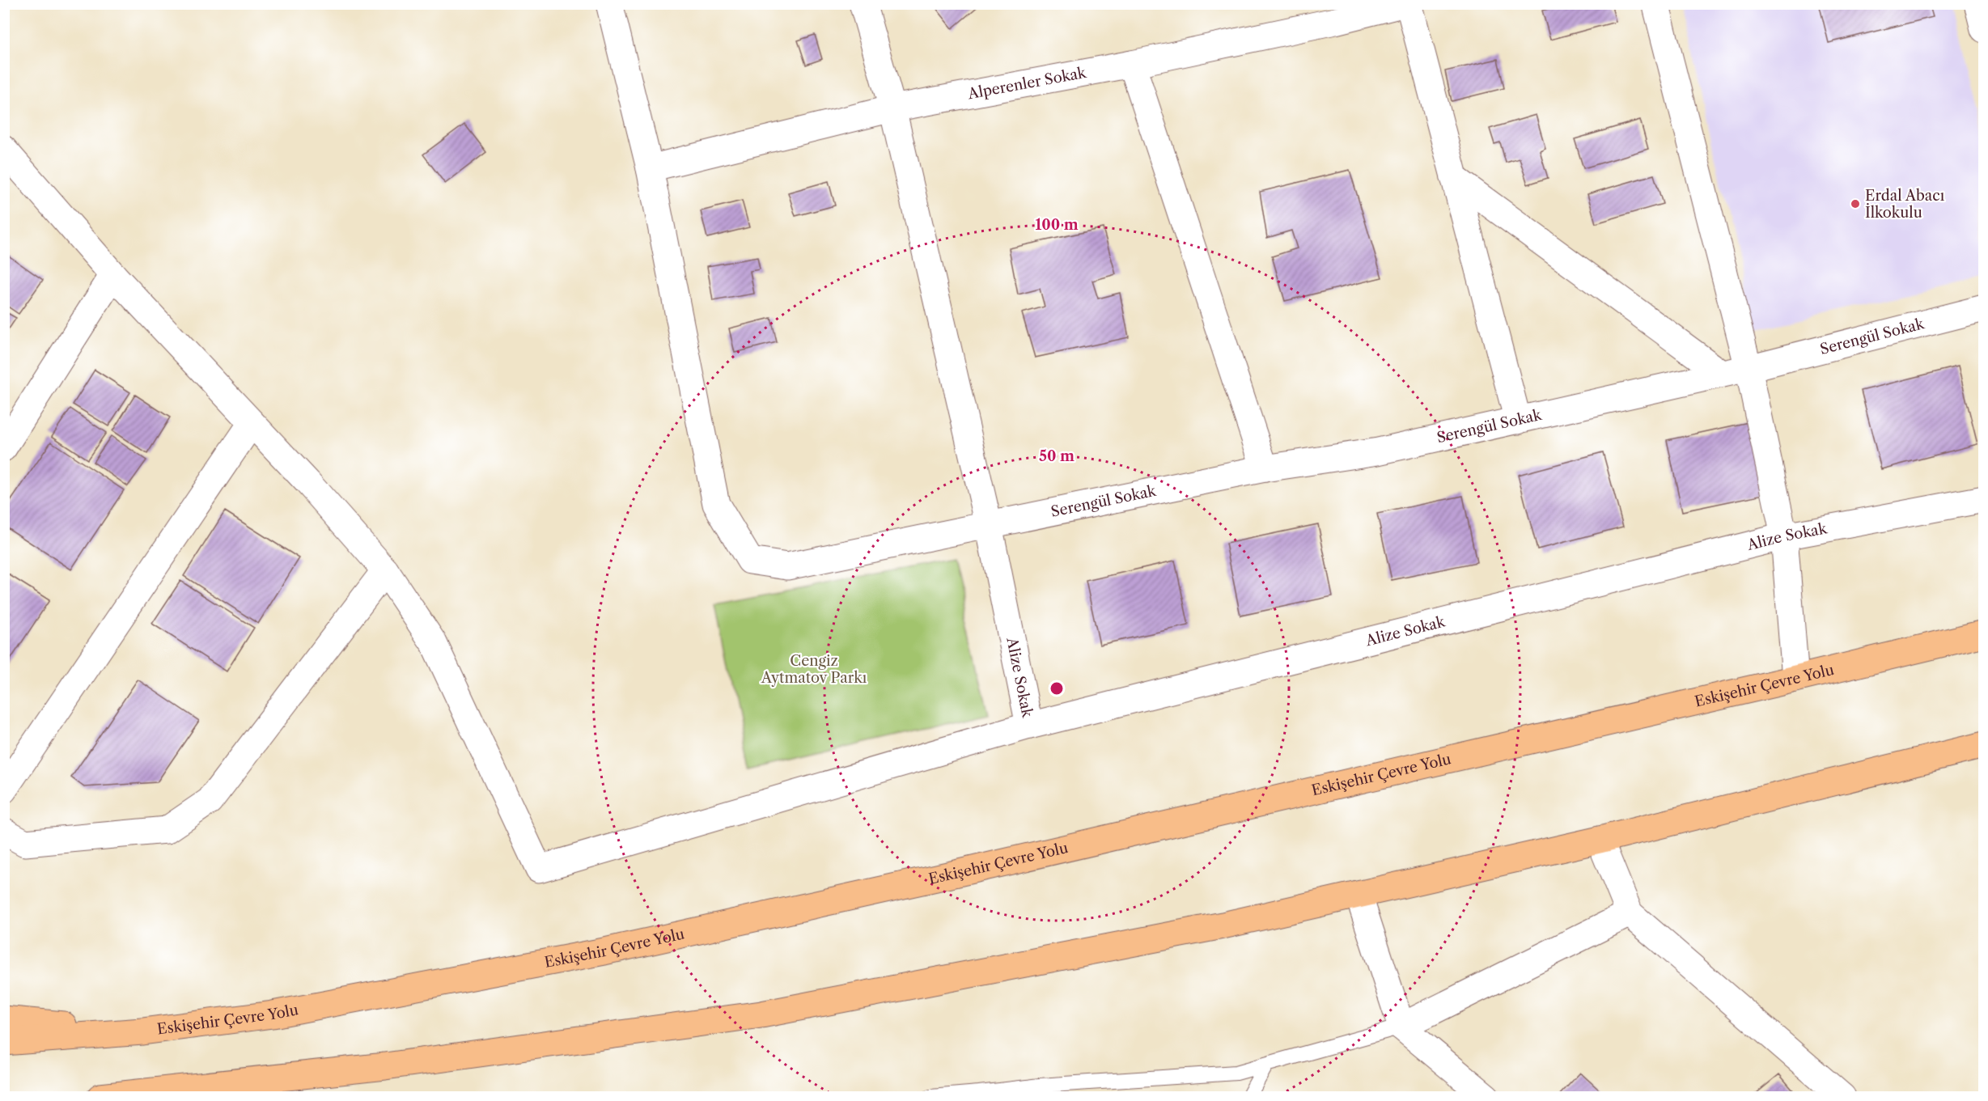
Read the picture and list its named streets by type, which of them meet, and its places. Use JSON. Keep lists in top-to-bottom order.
{
  "streets": {
    "highway": ["Eskişehir Çevre Yolu"],
    "street": ["Alperenler Sokak", "Serengül Sokak", "Alize Sokak"]
  },
  "crossings": [
    ["Alperenler Sokak", "Serengül Sokak"],
    ["Alperenler Sokak", "Alize Sokak"],
    ["Serengül Sokak", "Alize Sokak"]
  ],
  "parks": ["Cengiz Aytmatov Parkı"],
  "places": ["Erdal Abacı İlkokulu"],
  "rings": ["100 m", "50 m"]
}
